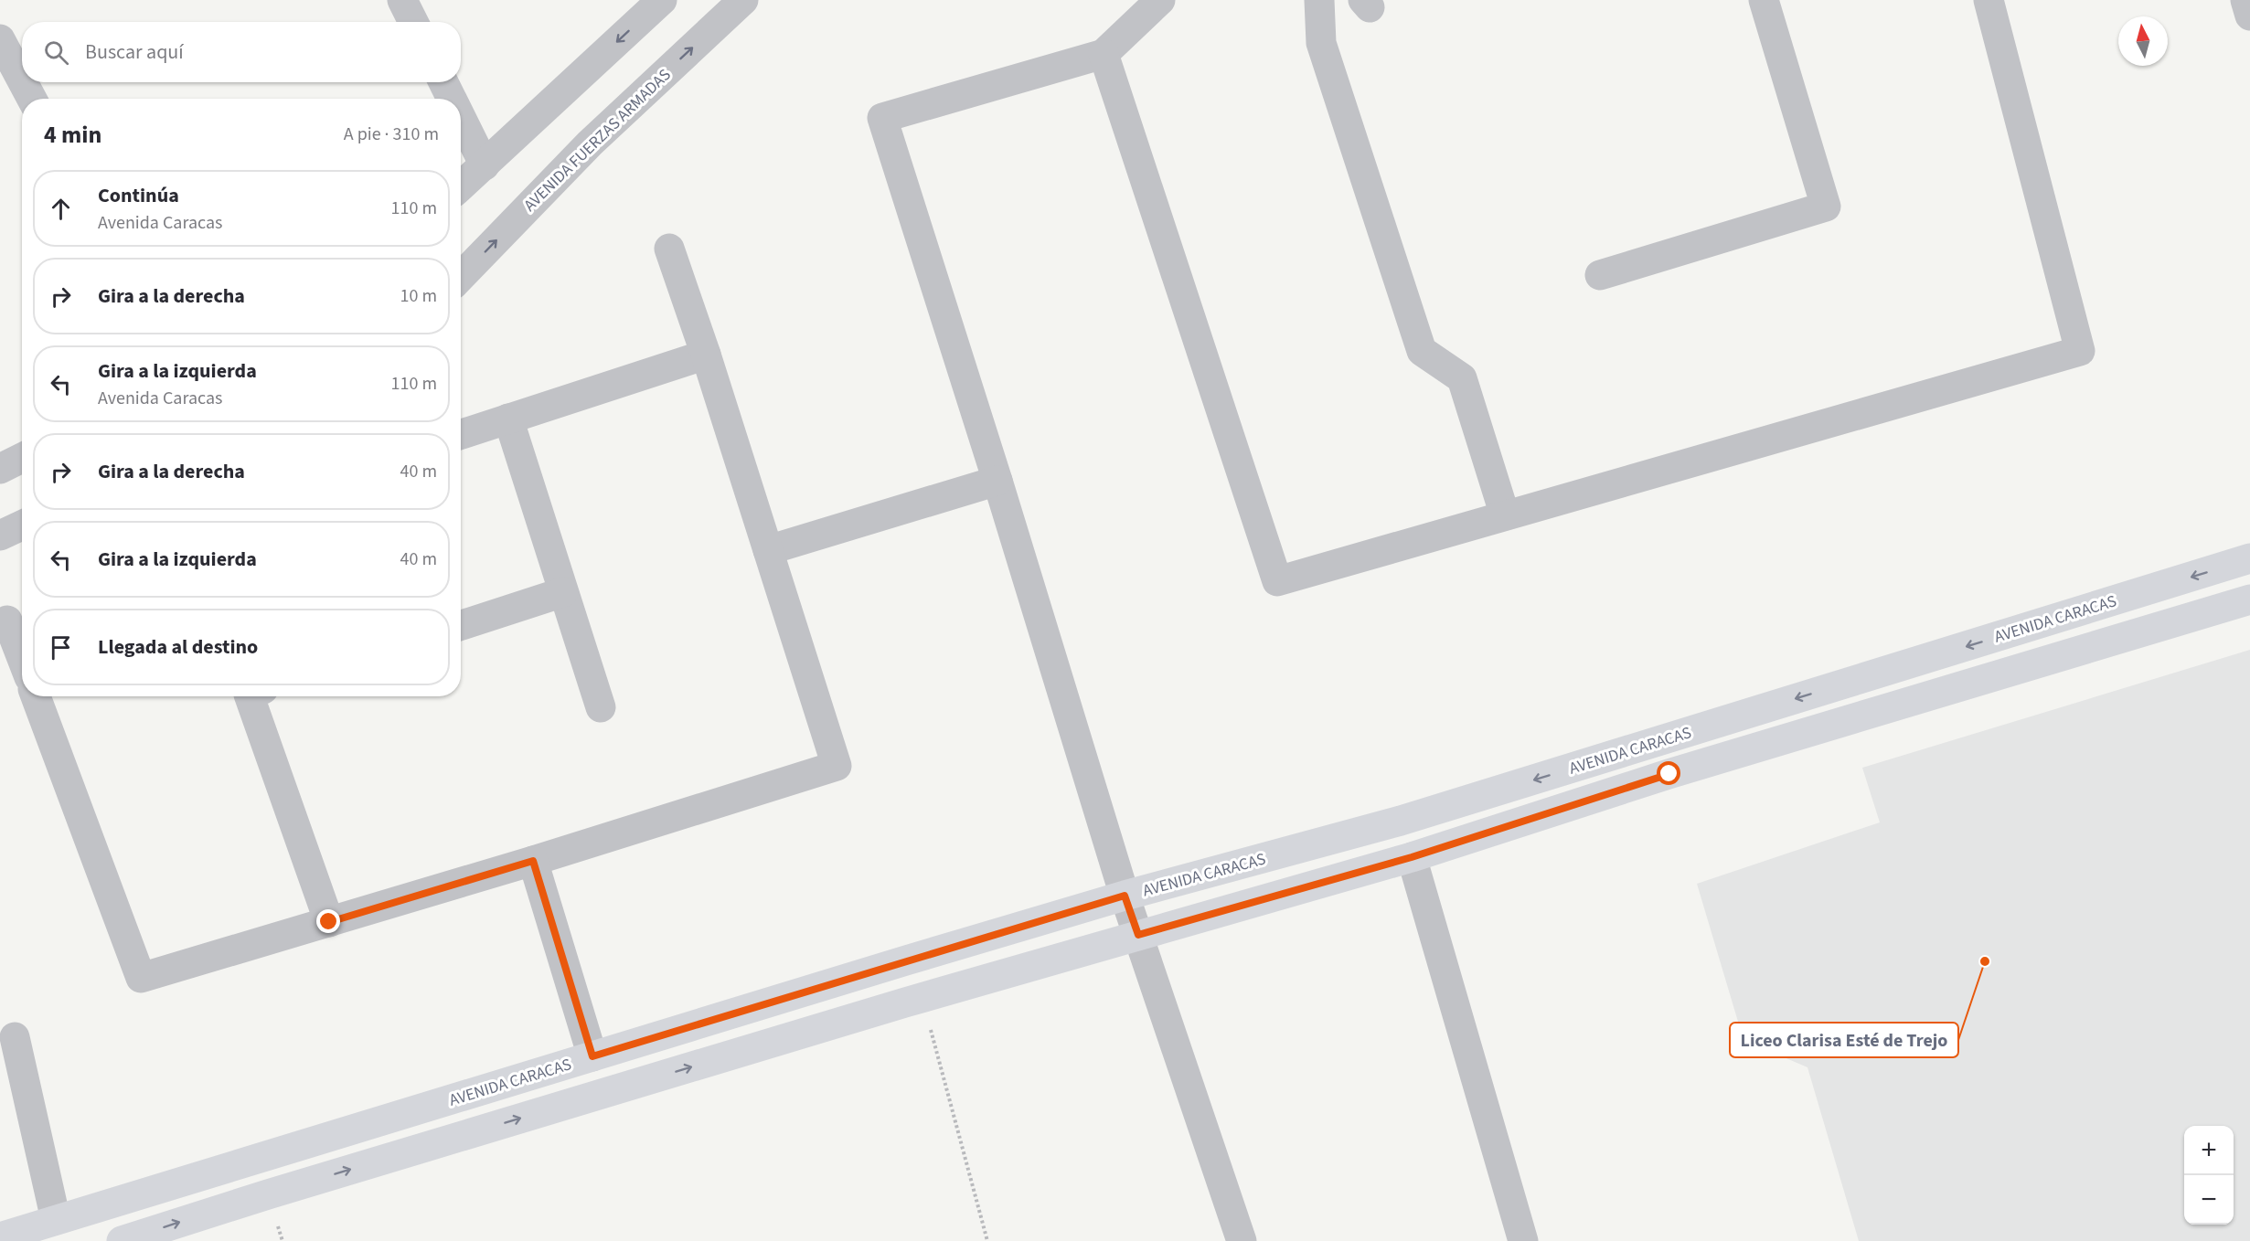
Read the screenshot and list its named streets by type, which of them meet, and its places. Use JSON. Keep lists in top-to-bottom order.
{
  "streets": {
    "main road": ["AVENIDA CARACAS"],
    "street": ["AVENIDA FUERZAS ARMADAS"]
  },
  "places": ["Liceo Clarisa Esté de Trejo"],
  "north": "top",
  "page": {
    "search": "Buscar aquí",
    "heading": ["4 min", "A pie · 310 m"],
    "list": [
      ["Continúa", "Avenida Caracas", "110 m"],
      ["Gira a la derecha", "10 m"],
      ["Gira a la izquierda", "Avenida Caracas", "110 m"],
      ["Gira a la derecha", "40 m"],
      ["Gira a la izquierda", "40 m"],
      "Llegada al destino"
    ],
    "map_buttons": ["+", "−"]
  }
}
